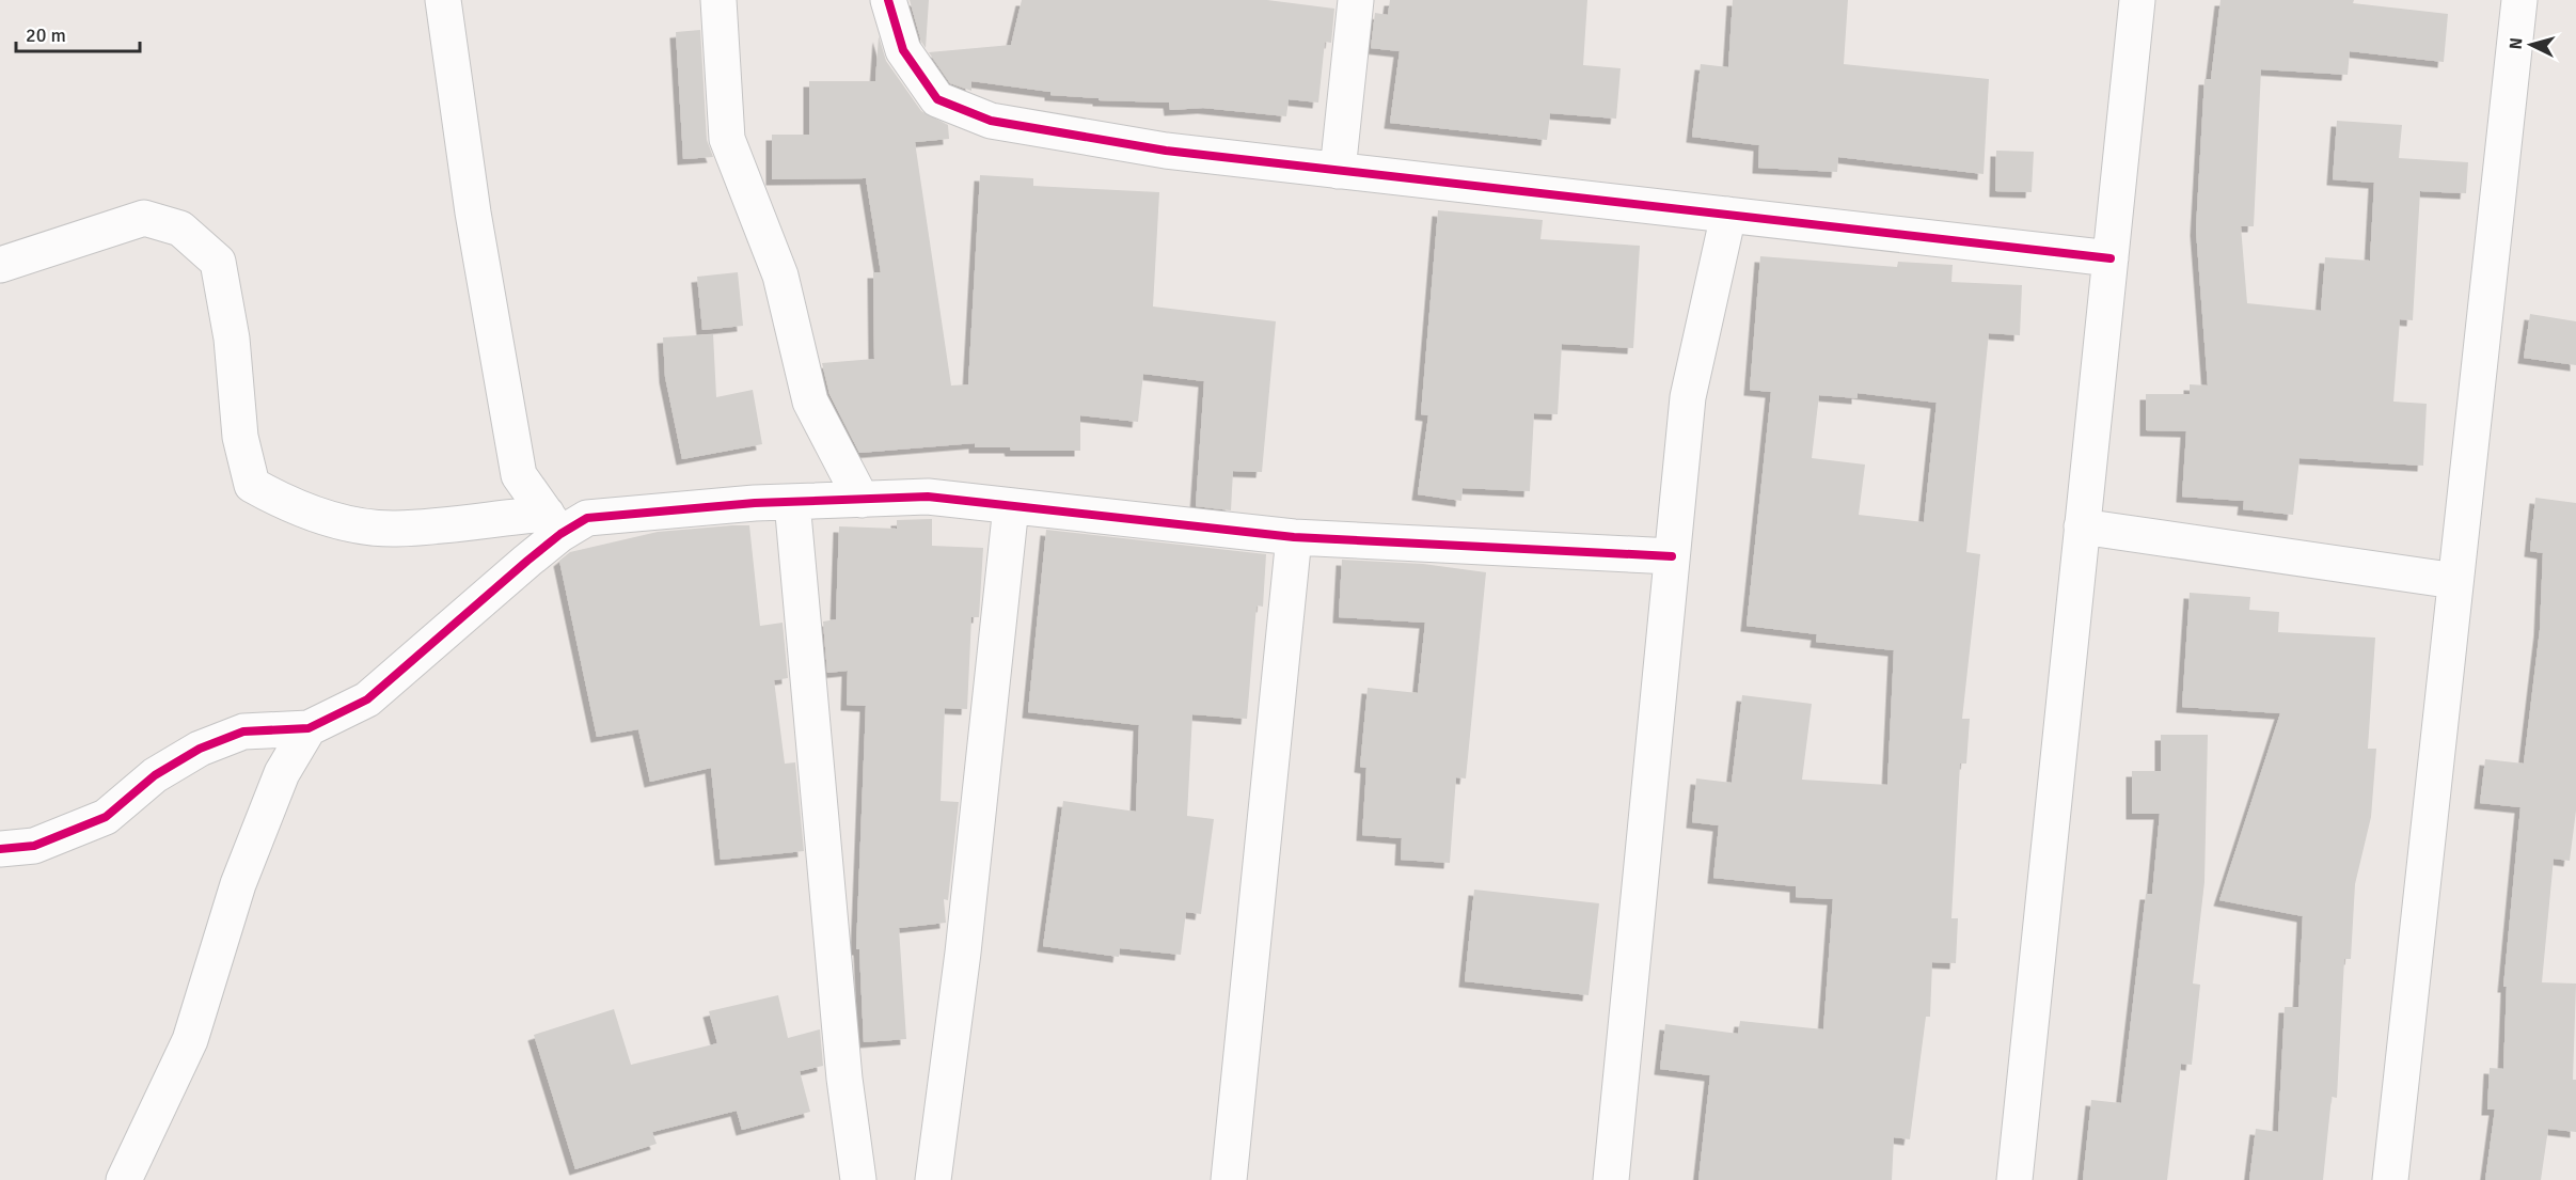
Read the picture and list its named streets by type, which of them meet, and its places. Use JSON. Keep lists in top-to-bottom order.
{
  "scale_bar": "20 m",
  "north": "left"
}
